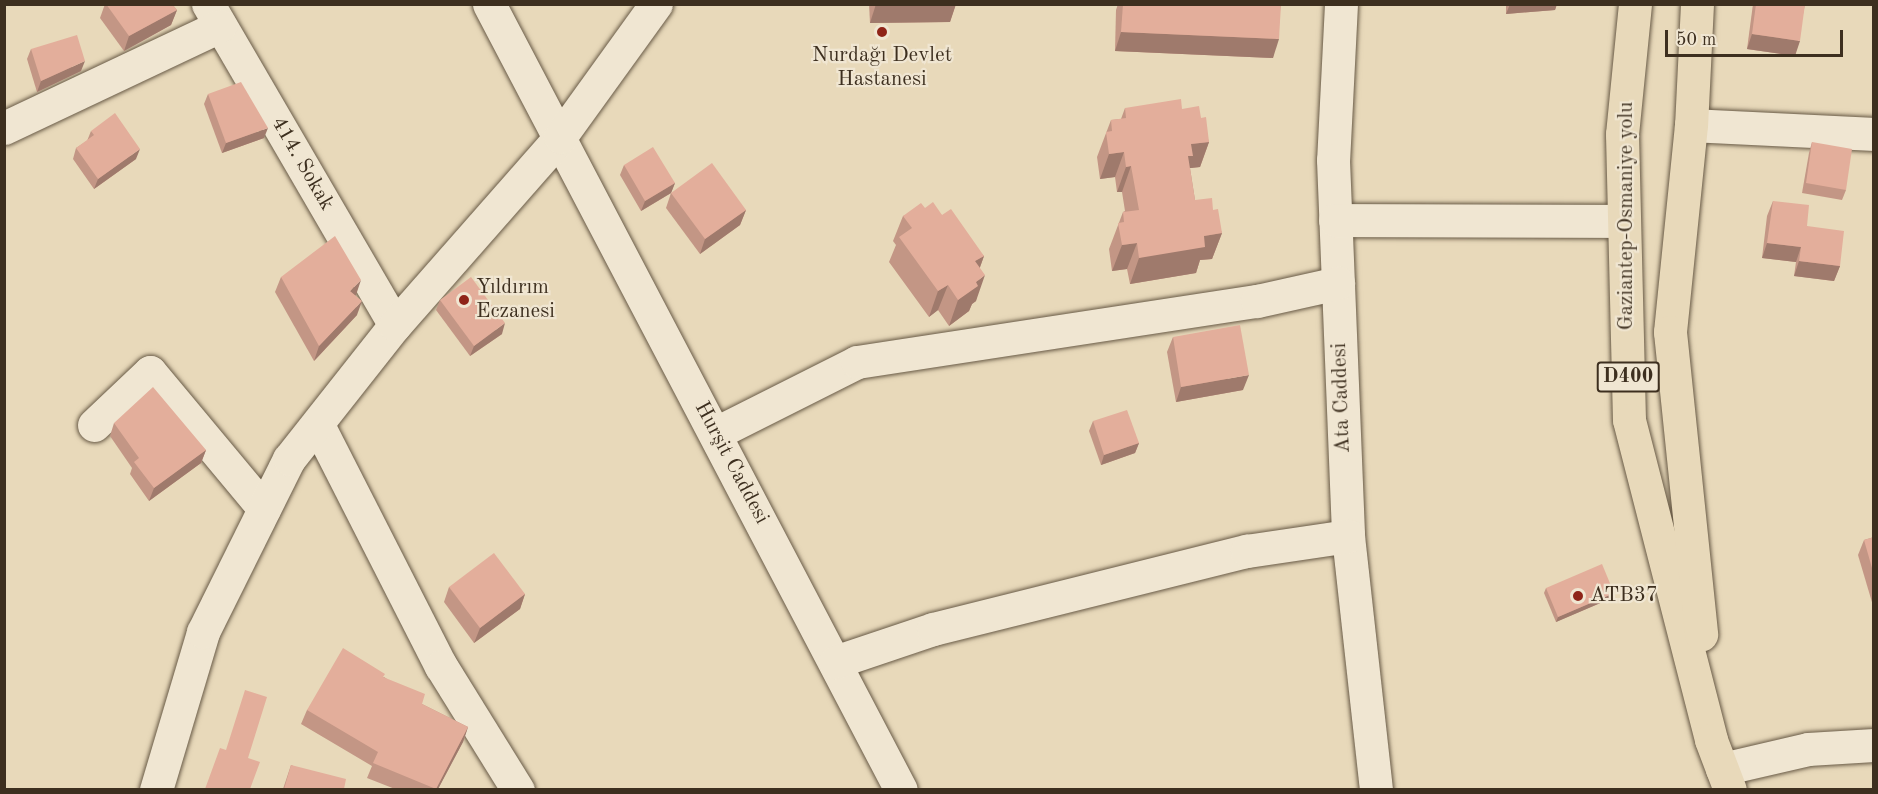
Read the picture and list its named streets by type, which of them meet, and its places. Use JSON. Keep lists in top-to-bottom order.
{
  "streets": {
    "highway": ["Gaziantep-Osmaniye yolu", "D400"],
    "street": ["414. Sokak", "Ata Caddesi", "Hurşit Caddesi"]
  },
  "places": ["Nurdağı Devlet Hastanesi", "Yıldırım Eczanesi", "ATB37"],
  "scale_bar": "50 m"
}
